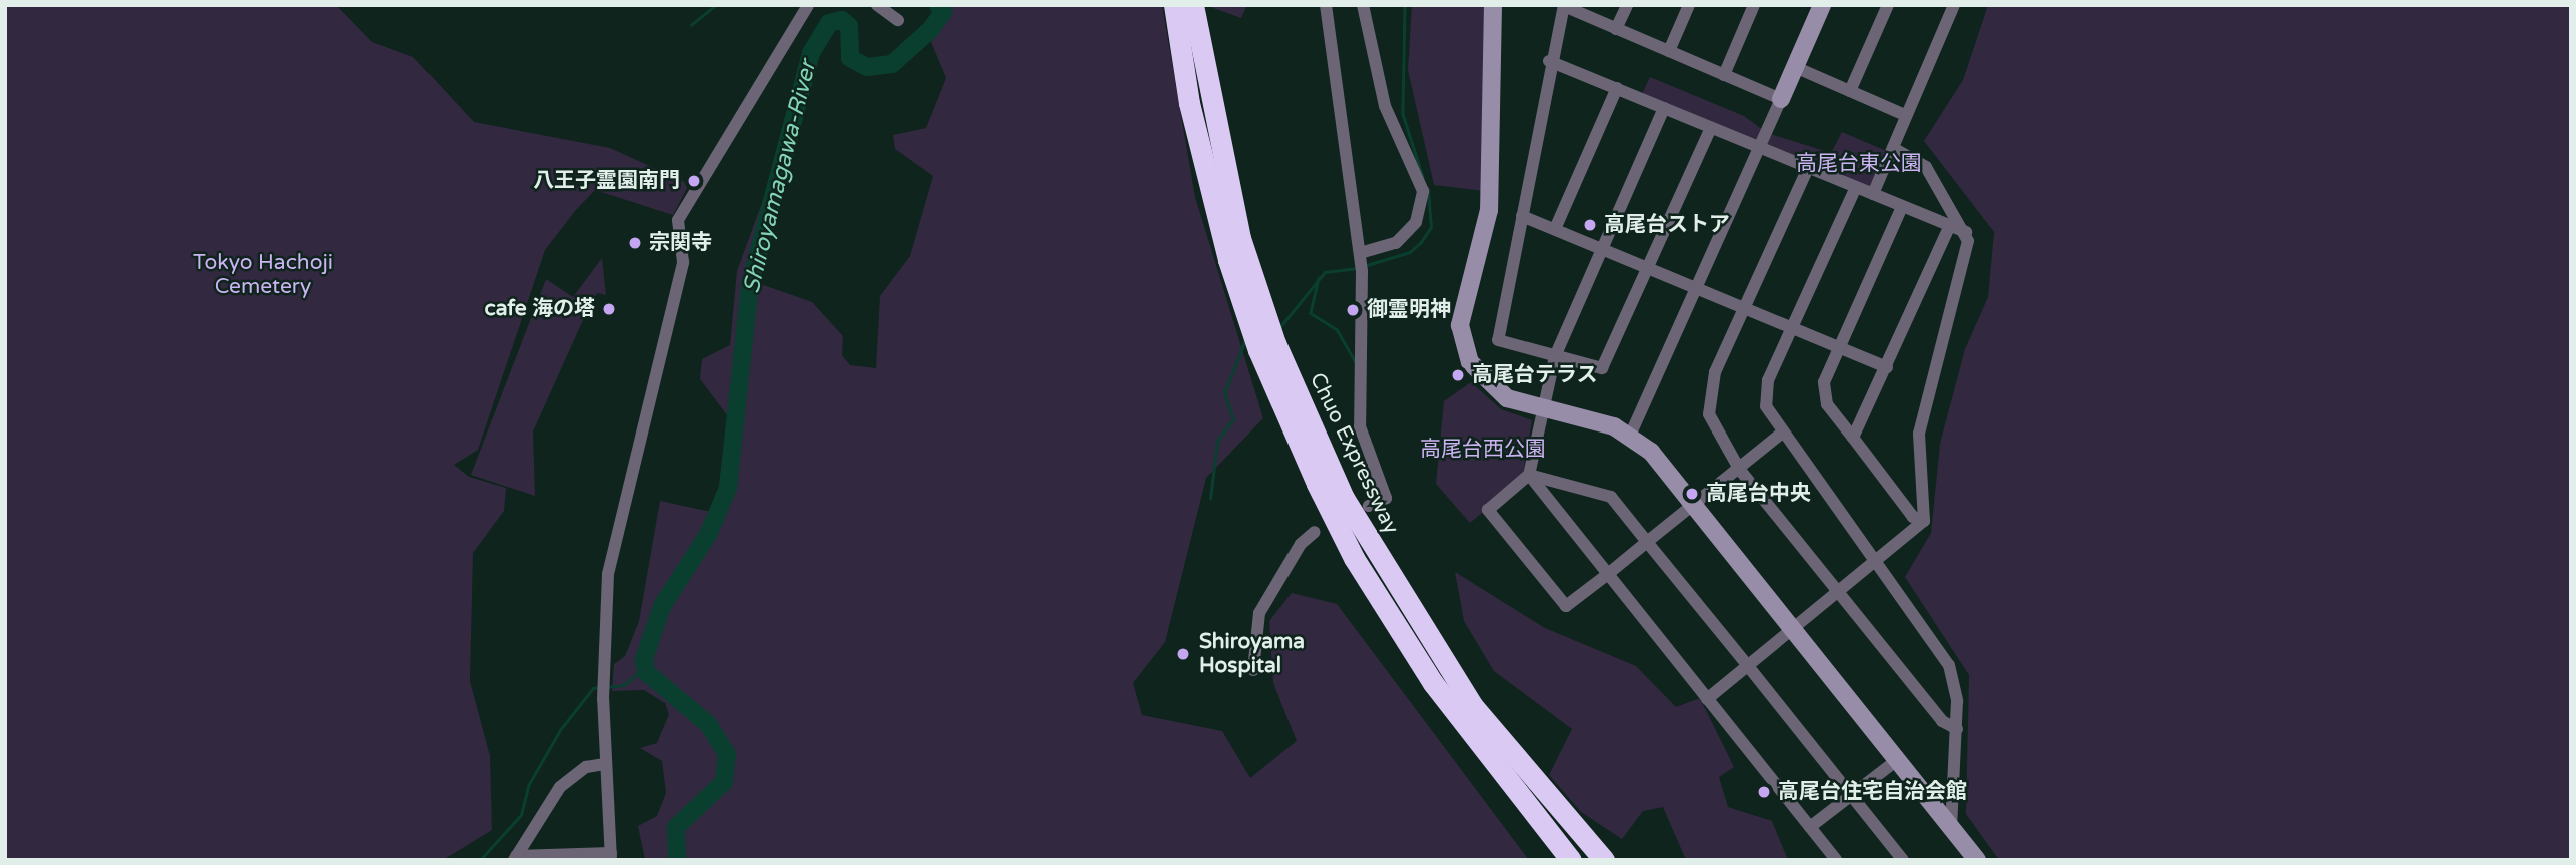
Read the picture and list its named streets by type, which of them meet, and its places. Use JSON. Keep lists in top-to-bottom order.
{
  "streets": {
    "highway": ["Chuo Expressway"]
  },
  "water": ["Shiroyamagawa-River"],
  "parks": ["高尾台東公園", "Tokyo Hachoji Cemetery", "高尾台西公園"],
  "places": [
    "八王子霊園南門",
    "高尾台ストア",
    "宗関寺",
    "cafe 海の塔",
    "御霊明神",
    "高尾台テラス",
    "高尾台中央",
    "Shiroyama Hospital",
    "高尾台住宅自治会館"
  ]
}
